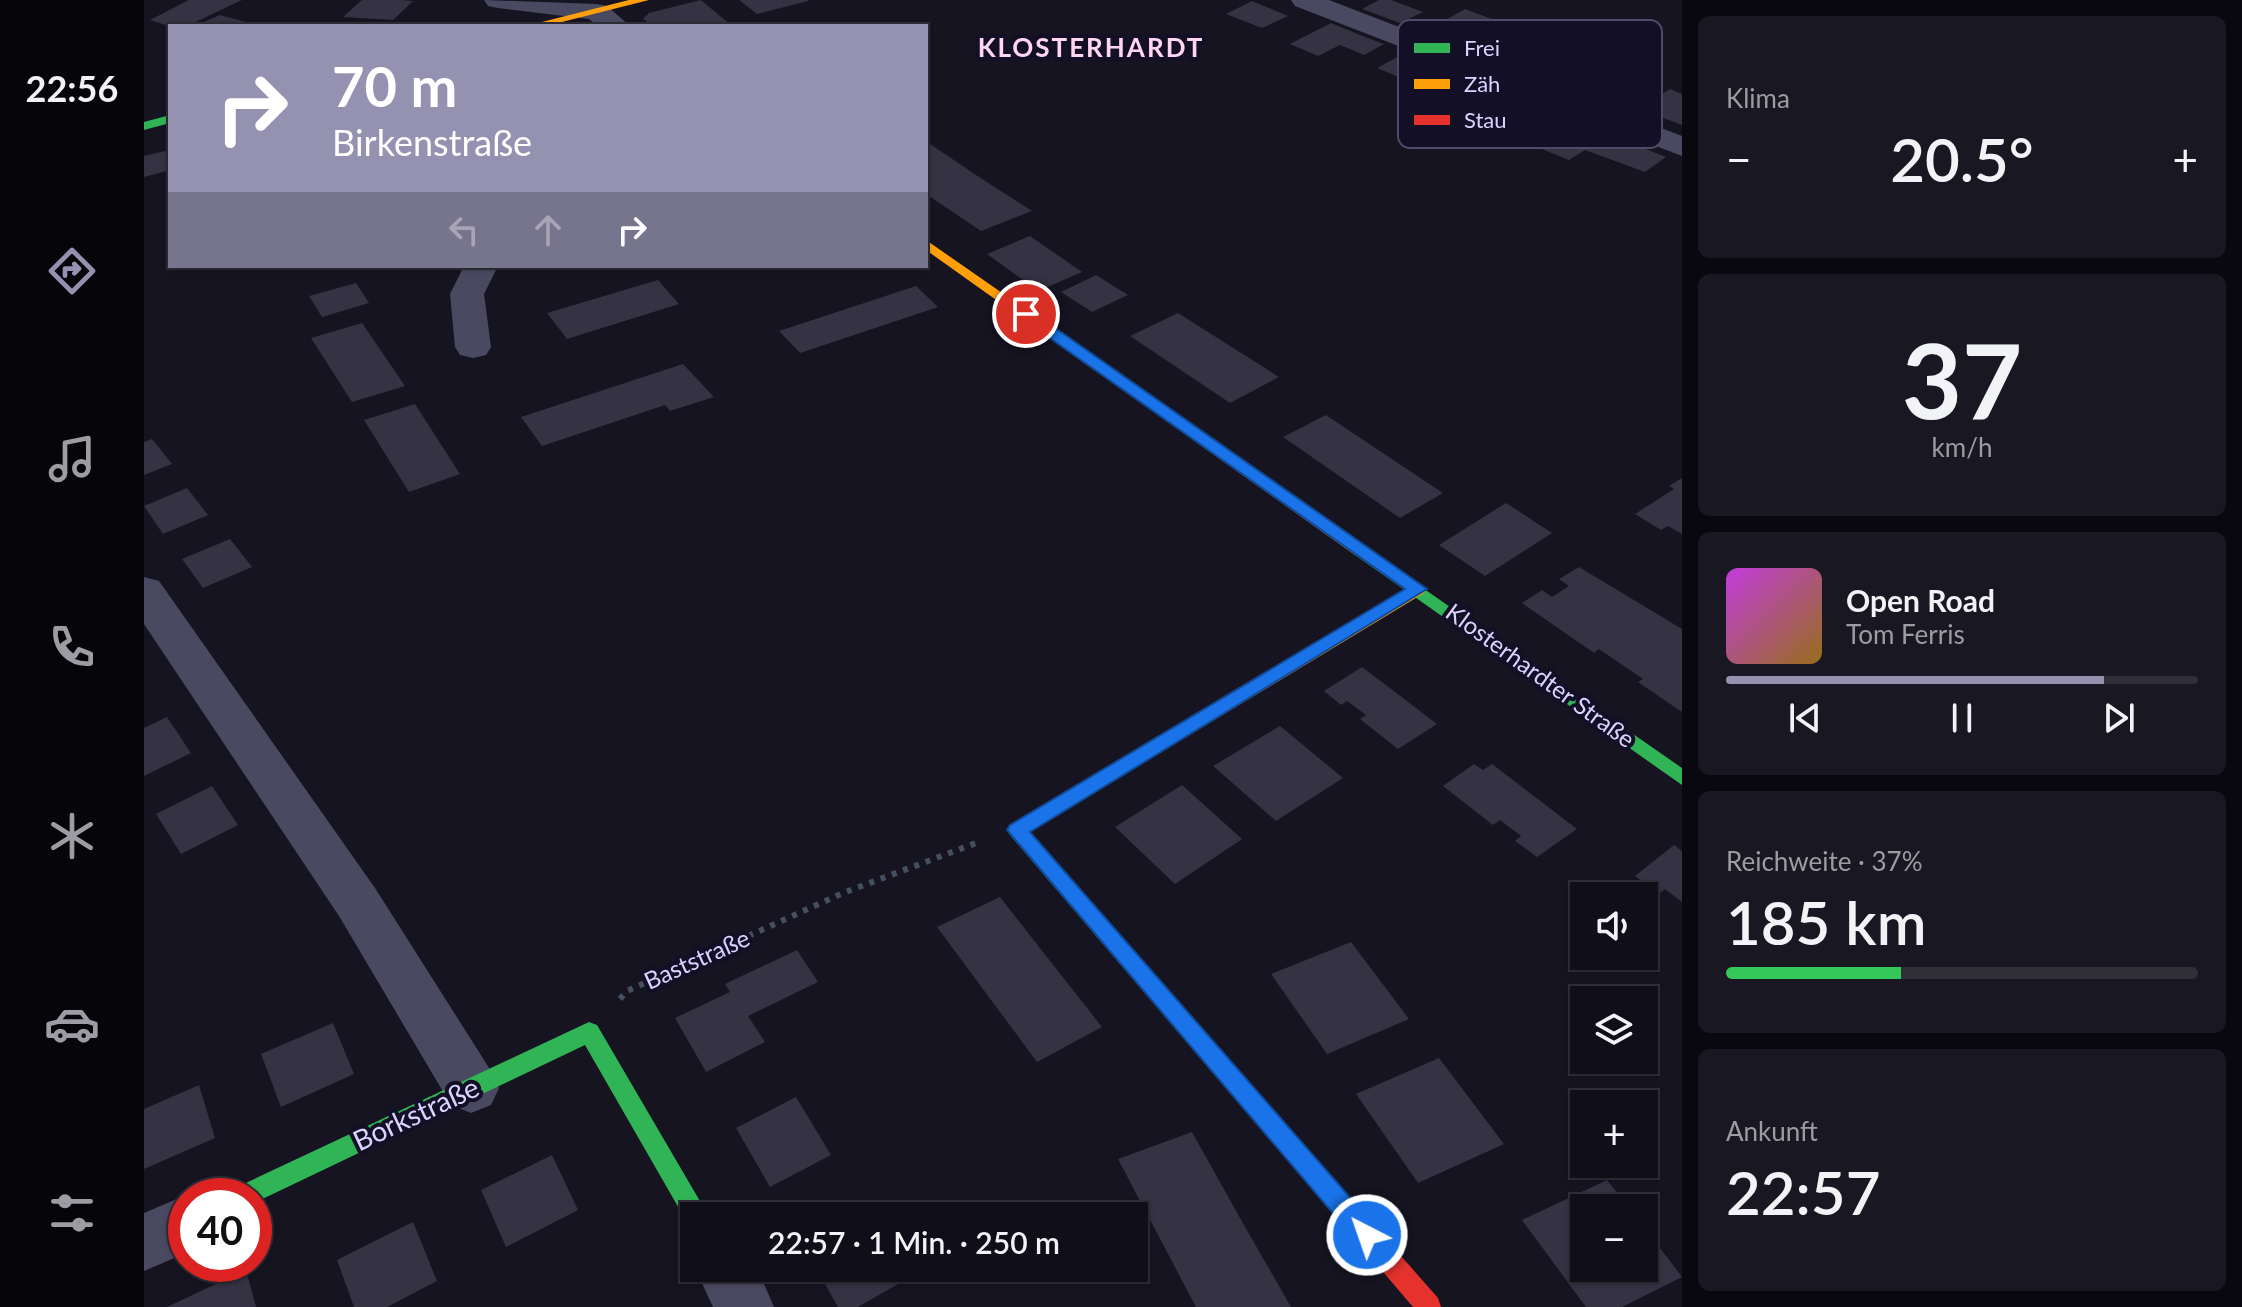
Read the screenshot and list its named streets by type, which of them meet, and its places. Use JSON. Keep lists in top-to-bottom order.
{
  "streets": {
    "street": ["Klosterhardter Straße", "Borkstraße"],
    "path": ["Baststraße"]
  },
  "crossings": [
    ["Baststraße", "Borkstraße"]
  ],
  "districts": ["KLOSTERHARDT"],
  "legend": ["Frei", "Zäh", "Stau"],
  "page": {
    "tabs": "22:56",
    "tile": [
      "Klima",
      ["37", "km/h"],
      ["Reichweite · 37%", "185 km"],
      ["Ankunft", "22:57"]
    ],
    "turn": ["70 m", "Birkenstraße"],
    "heat": ["−", "20.5°", "+"],
    "song": ["Open Road", "Tom Ferris"],
    "map_buttons": ["+", "−"],
    "limit": "40",
    "trip": "22:57 · 1 Min. · 250 m"
  }
}
